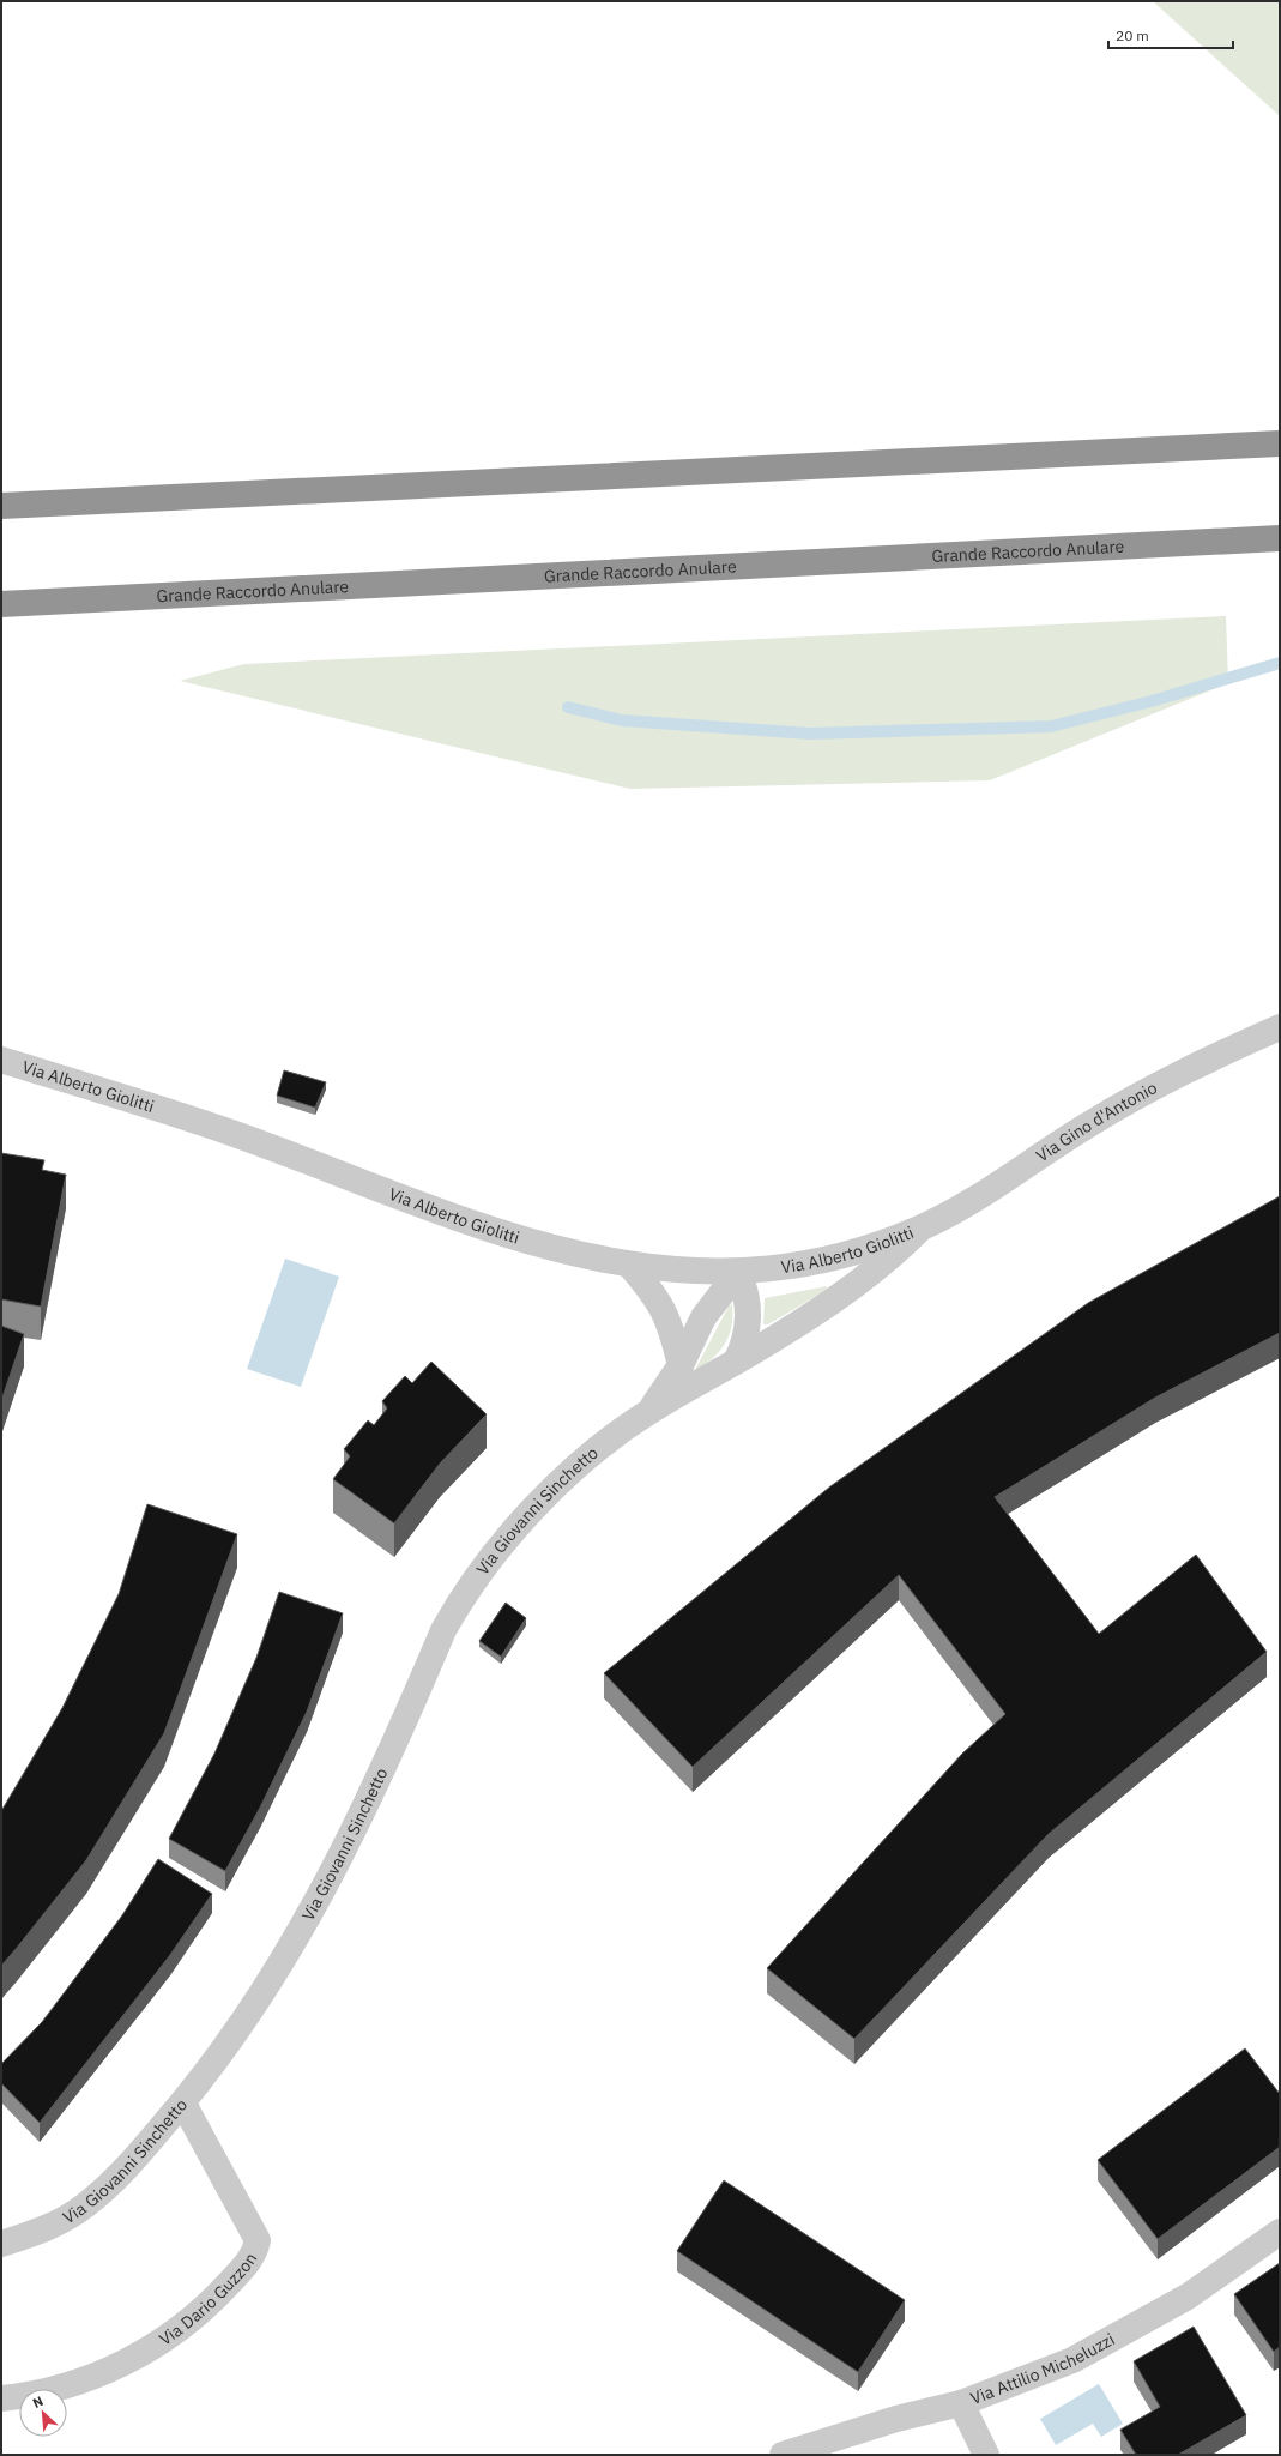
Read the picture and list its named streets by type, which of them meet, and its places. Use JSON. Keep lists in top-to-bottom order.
{
  "streets": {
    "highway": ["Grande Raccordo Anulare"],
    "street": [
      "Via Alberto Giolitti",
      "Via Gino d'Antonio",
      "Via Giovanni Sinchetto",
      "Via Dario Guzzon",
      "Via Attilio Micheluzzi"
    ]
  },
  "crossings": [
    ["Via Alberto Giolitti", "Via Gino d'Antonio"],
    ["Via Alberto Giolitti", "Via Giovanni Sinchetto"],
    ["Via Gino d'Antonio", "Via Giovanni Sinchetto"],
    ["Via Giovanni Sinchetto", "Via Dario Guzzon"]
  ],
  "scale_bar": "20 m",
  "north": "top left"
}
